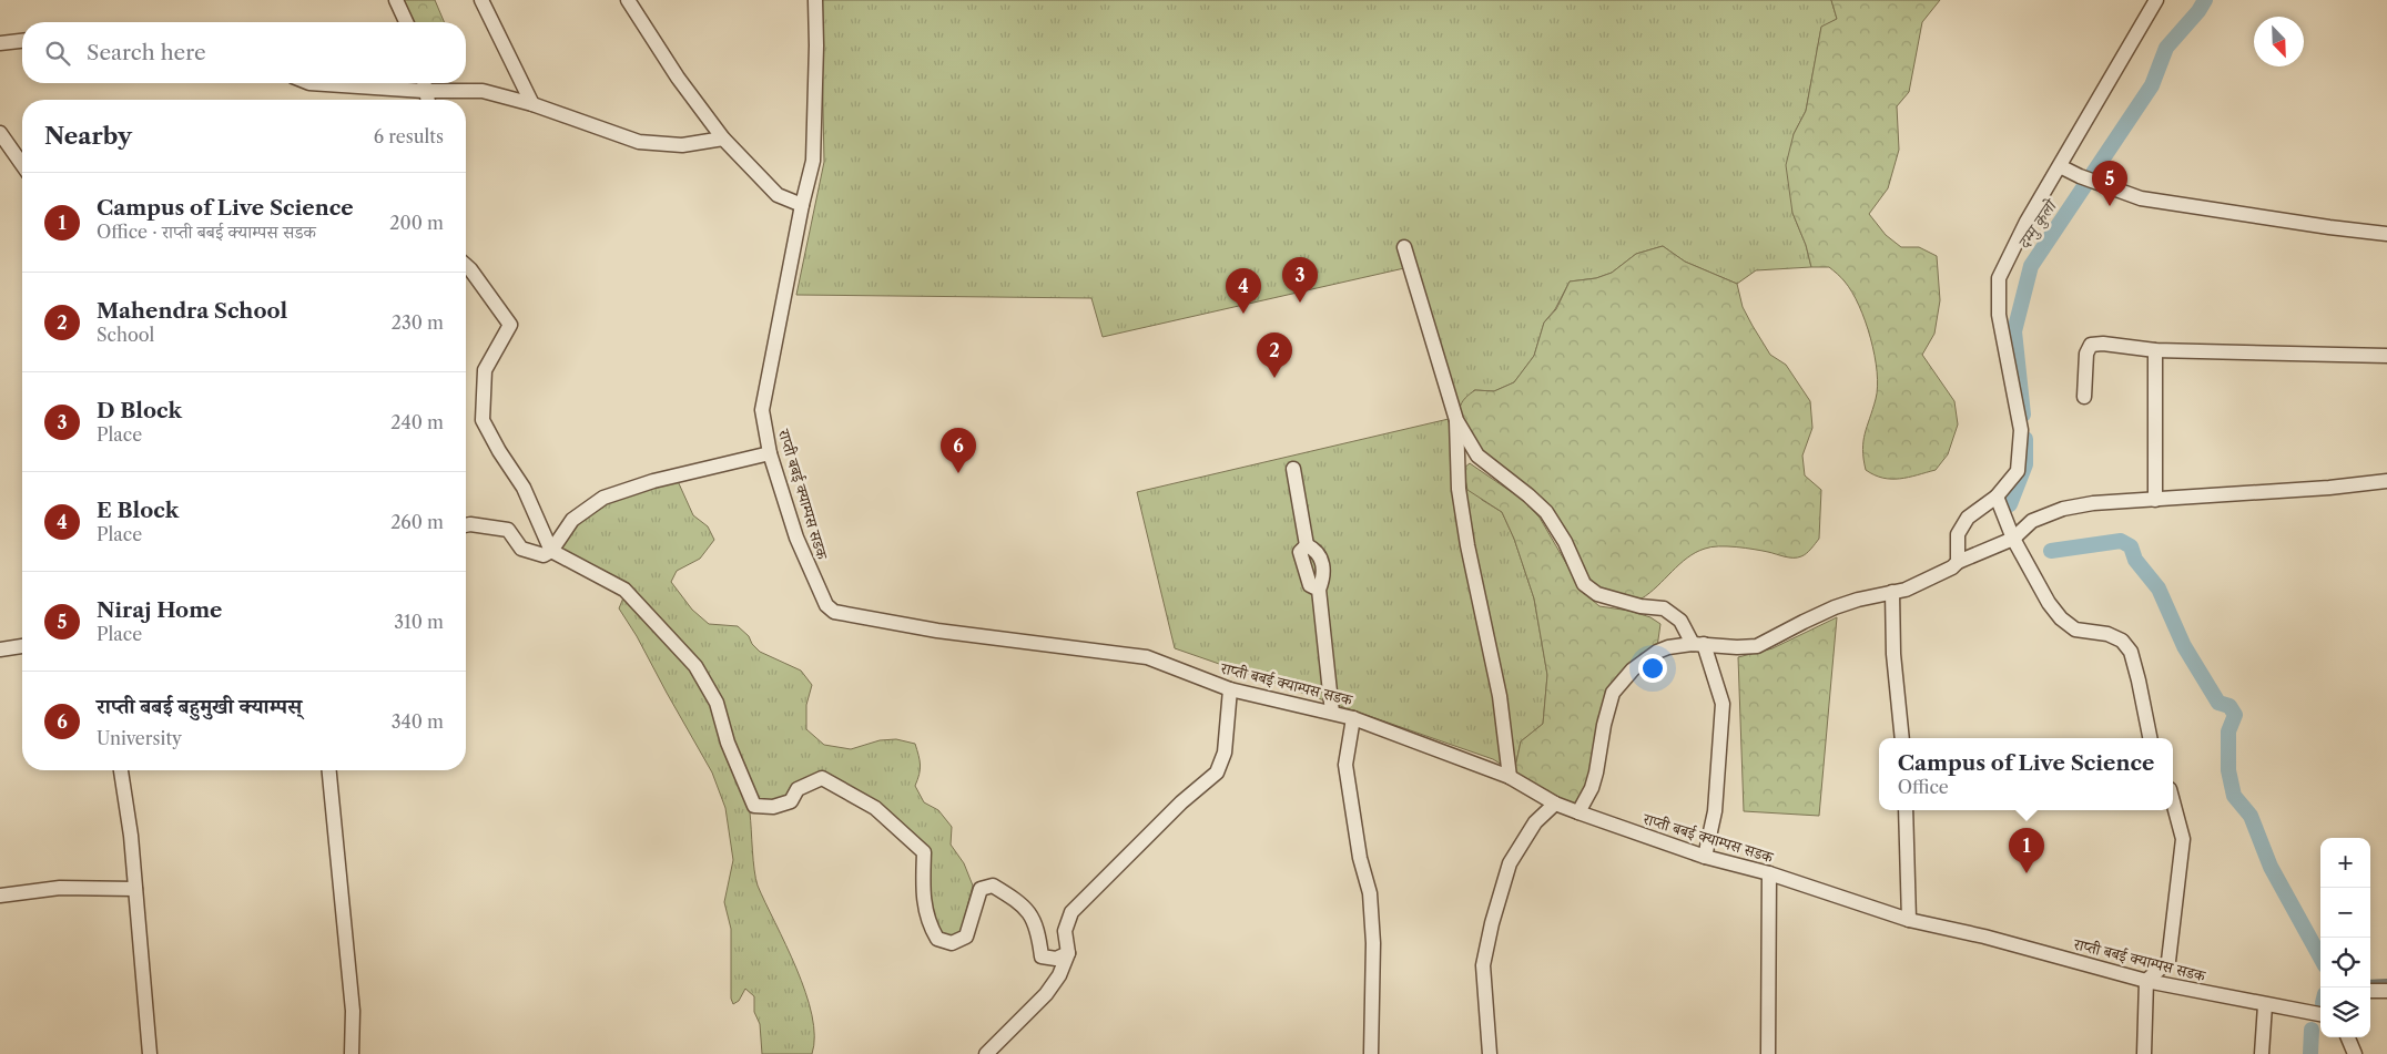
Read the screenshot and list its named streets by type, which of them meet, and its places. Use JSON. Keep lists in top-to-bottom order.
{
  "streets": {
    "street": ["राप्ती बबई क्याम्पस सडक"]
  },
  "water": ["दम्मु कुलो"],
  "north": "bottom right",
  "page": {
    "search": "Search here",
    "heading": ["Nearby", "6 results"],
    "pins": [
      "5",
      "3",
      "4",
      "2",
      "6",
      "1"
    ],
    "list": [
      {
        "mark": "1",
        "name": "Campus of Live Science",
        "note": "Office · राप्ती बबई क्याम्पस सडक",
        "value": "200 m"
      },
      {
        "mark": "2",
        "name": "Mahendra School",
        "note": "School",
        "value": "230 m"
      },
      {
        "mark": "3",
        "name": "D Block",
        "note": "Place",
        "value": "240 m"
      },
      {
        "mark": "4",
        "name": "E Block",
        "note": "Place",
        "value": "260 m"
      },
      {
        "mark": "5",
        "name": "Niraj Home",
        "note": "Place",
        "value": "310 m"
      },
      {
        "mark": "6",
        "name": "राप्ती बबई बहुमुखी क्याम्पस्",
        "note": "University",
        "value": "340 m"
      }
    ],
    "popup": ["Campus of Live Science", "Office"],
    "map_buttons": ["+", "−"]
  }
}
